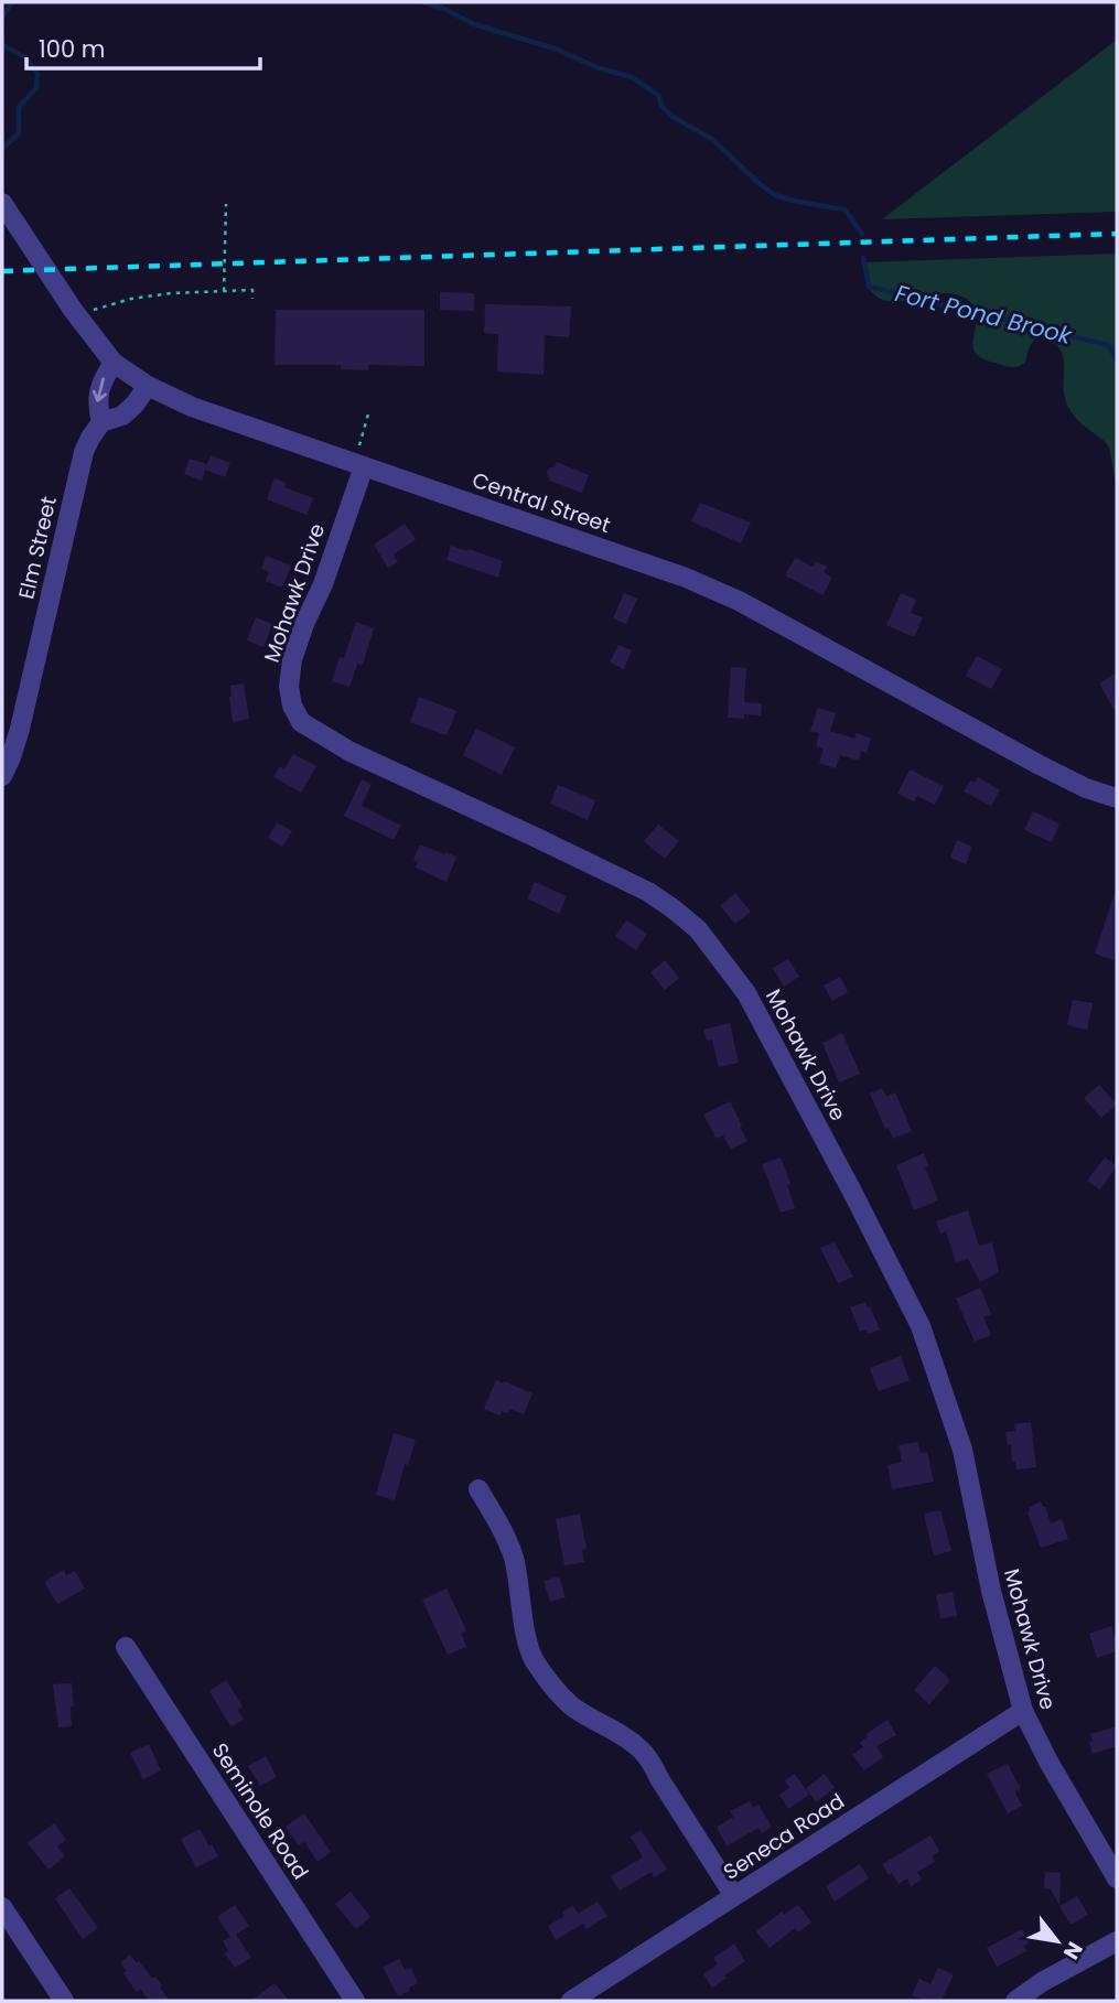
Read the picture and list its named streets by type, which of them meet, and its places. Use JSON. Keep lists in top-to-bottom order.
{
  "streets": {
    "street": [
      "Central Street",
      "Elm Street",
      "Mohawk Drive",
      "Seminole Road",
      "Seneca Road"
    ]
  },
  "crossings": [
    ["Central Street", "Elm Street"],
    ["Central Street", "Mohawk Drive"],
    ["Mohawk Drive", "Seneca Road"]
  ],
  "water": ["Fort Pond Brook"],
  "scale_bar": "100 m",
  "north": "bottom right"
}
